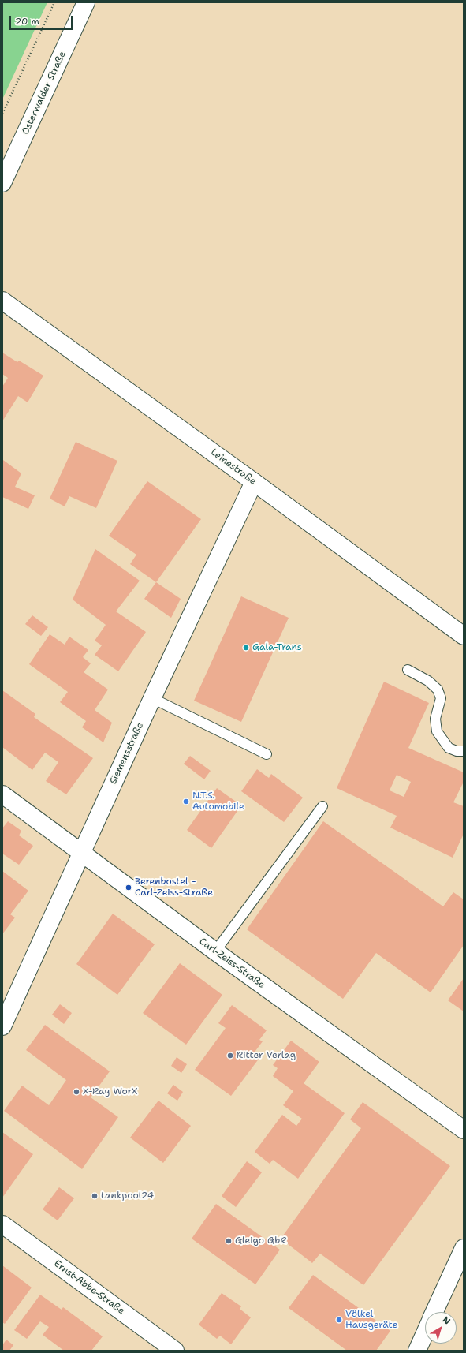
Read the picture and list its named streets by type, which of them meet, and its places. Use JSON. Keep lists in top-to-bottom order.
{
  "streets": {
    "street": [
      "Osterwalder Straße",
      "Leinestraße",
      "Siemensstraße",
      "Carl-Zeiss-Straße",
      "Ernst-Abbe-Straße"
    ]
  },
  "crossings": [
    ["Leinestraße", "Siemensstraße"],
    ["Siemensstraße", "Carl-Zeiss-Straße"]
  ],
  "places": [
    "Gala-Trans",
    "N.T.S. Automobile",
    "Berenbostel - Carl-Zeiss-Straße",
    "Ritter Verlag",
    "X-Ray WorX",
    "tankpool24",
    "Gleigo GbR",
    "Völkel Hausgeräte"
  ],
  "scale_bar": "20 m",
  "north": "top right"
}
